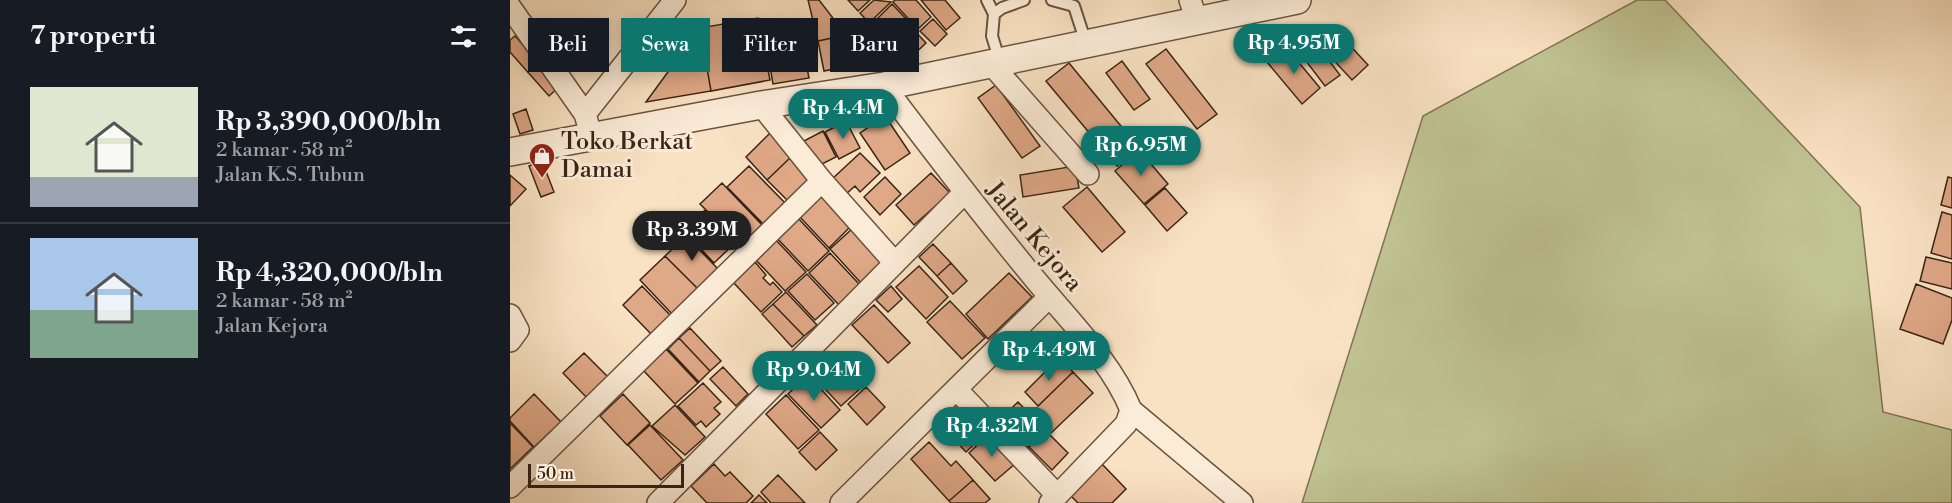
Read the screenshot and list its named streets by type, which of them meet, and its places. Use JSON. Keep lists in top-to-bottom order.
{
  "streets": {
    "street": ["Jalan Kejora"]
  },
  "places": {
    "shop": ["Toko Berkat Damai"]
  },
  "scale_bar": "50 m",
  "page": {
    "heading": "7 properti",
    "chip": [
      "Beli",
      "Sewa",
      "Filter",
      "Baru"
    ],
    "price": [
      "Rp 4.95M",
      "Rp 4.4M",
      "Rp 6.95M",
      "Rp 3.39M",
      "Rp 4.49M",
      "Rp 9.04M",
      "Rp 4.32M"
    ],
    "list": [
      {
        "name": "Rp 3,390,000/bln",
        "note": "2 kamar · 58 m² · Jalan K.S. Tubun"
      },
      {
        "name": "Rp 4,320,000/bln",
        "note": "2 kamar · 58 m² · Jalan Kejora"
      }
    ],
    "scale": "50 m"
  }
}
